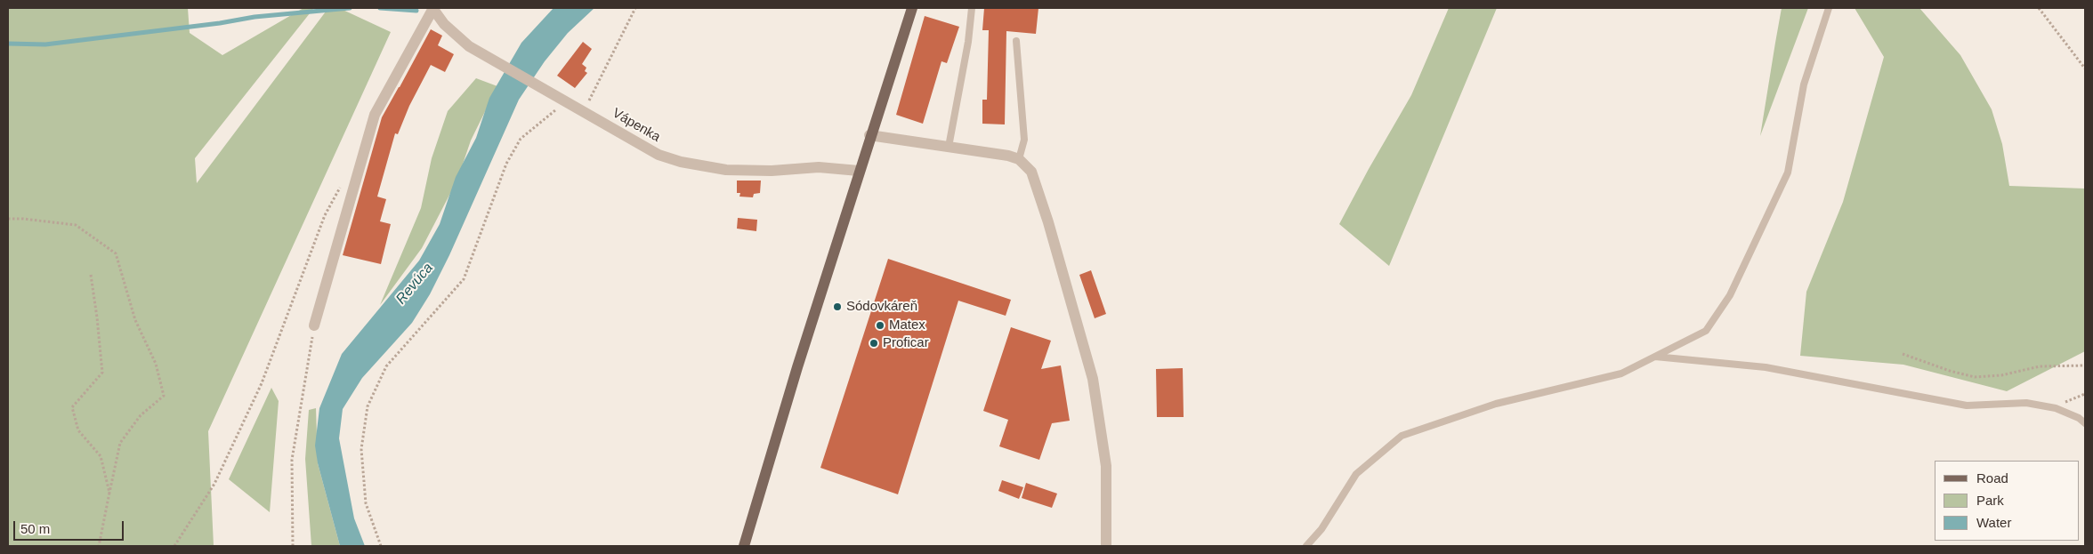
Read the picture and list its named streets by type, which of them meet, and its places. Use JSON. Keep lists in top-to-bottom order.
{
  "streets": {
    "street": ["Vápenka"]
  },
  "water": ["Revúca"],
  "places": ["Sódovkáreň", "Matex", "Proficar"],
  "legend": ["Road", "Park", "Water"],
  "scale_bar": "50 m"
}
